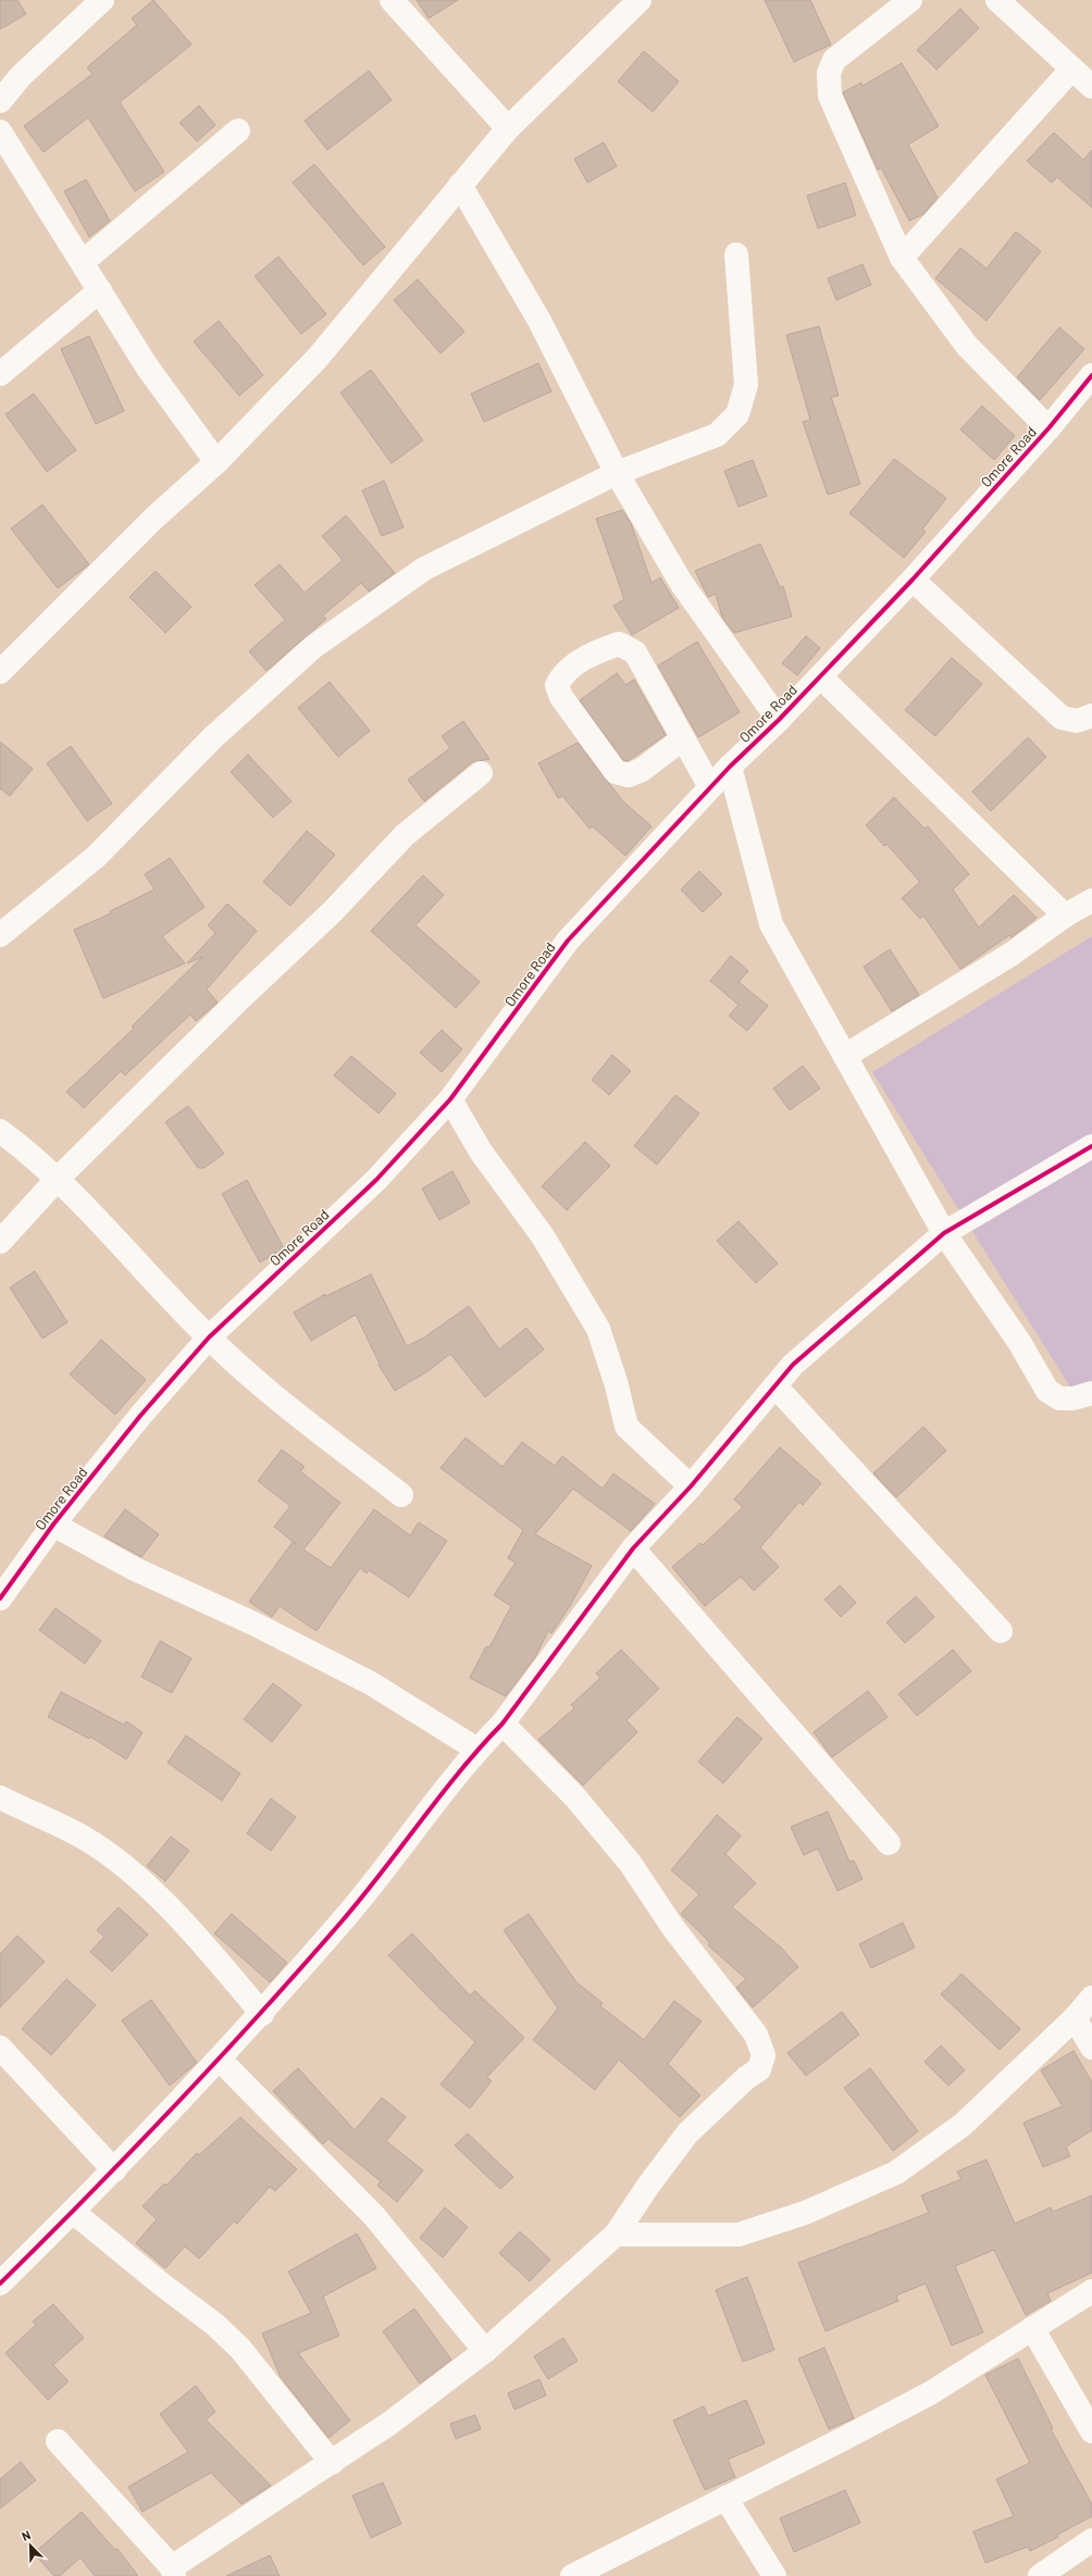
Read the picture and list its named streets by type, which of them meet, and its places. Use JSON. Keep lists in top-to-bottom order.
{
  "streets": {
    "street": ["Omore Road"]
  },
  "north": "top left"
}
